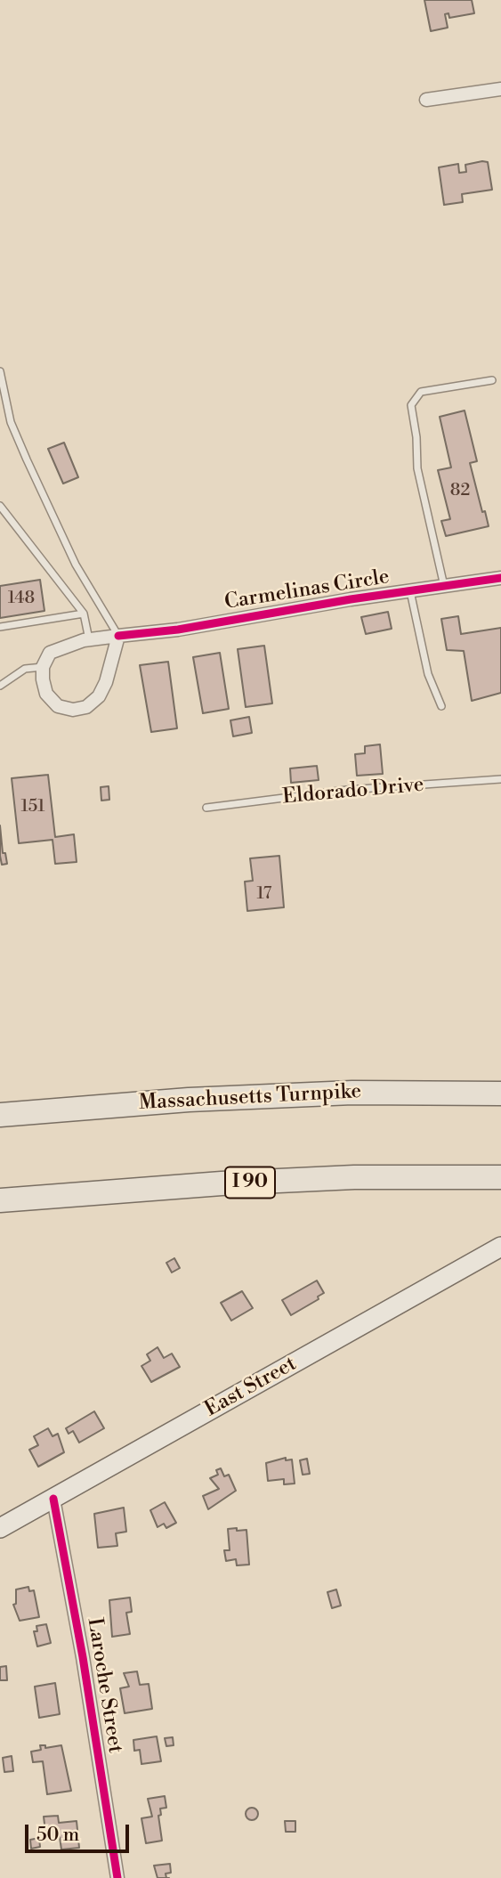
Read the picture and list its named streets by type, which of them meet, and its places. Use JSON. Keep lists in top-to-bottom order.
{
  "streets": {
    "highway": ["Massachusetts Turnpike", "I 90"],
    "main road": ["East Street"],
    "street": ["Carmelinas Circle", "Laroche Street"],
    "lane": ["Eldorado Drive"]
  },
  "crossings": [
    ["East Street", "Laroche Street"]
  ],
  "house_numbers": [
    "82",
    "148",
    "151",
    "17"
  ],
  "scale_bar": "50 m"
}
